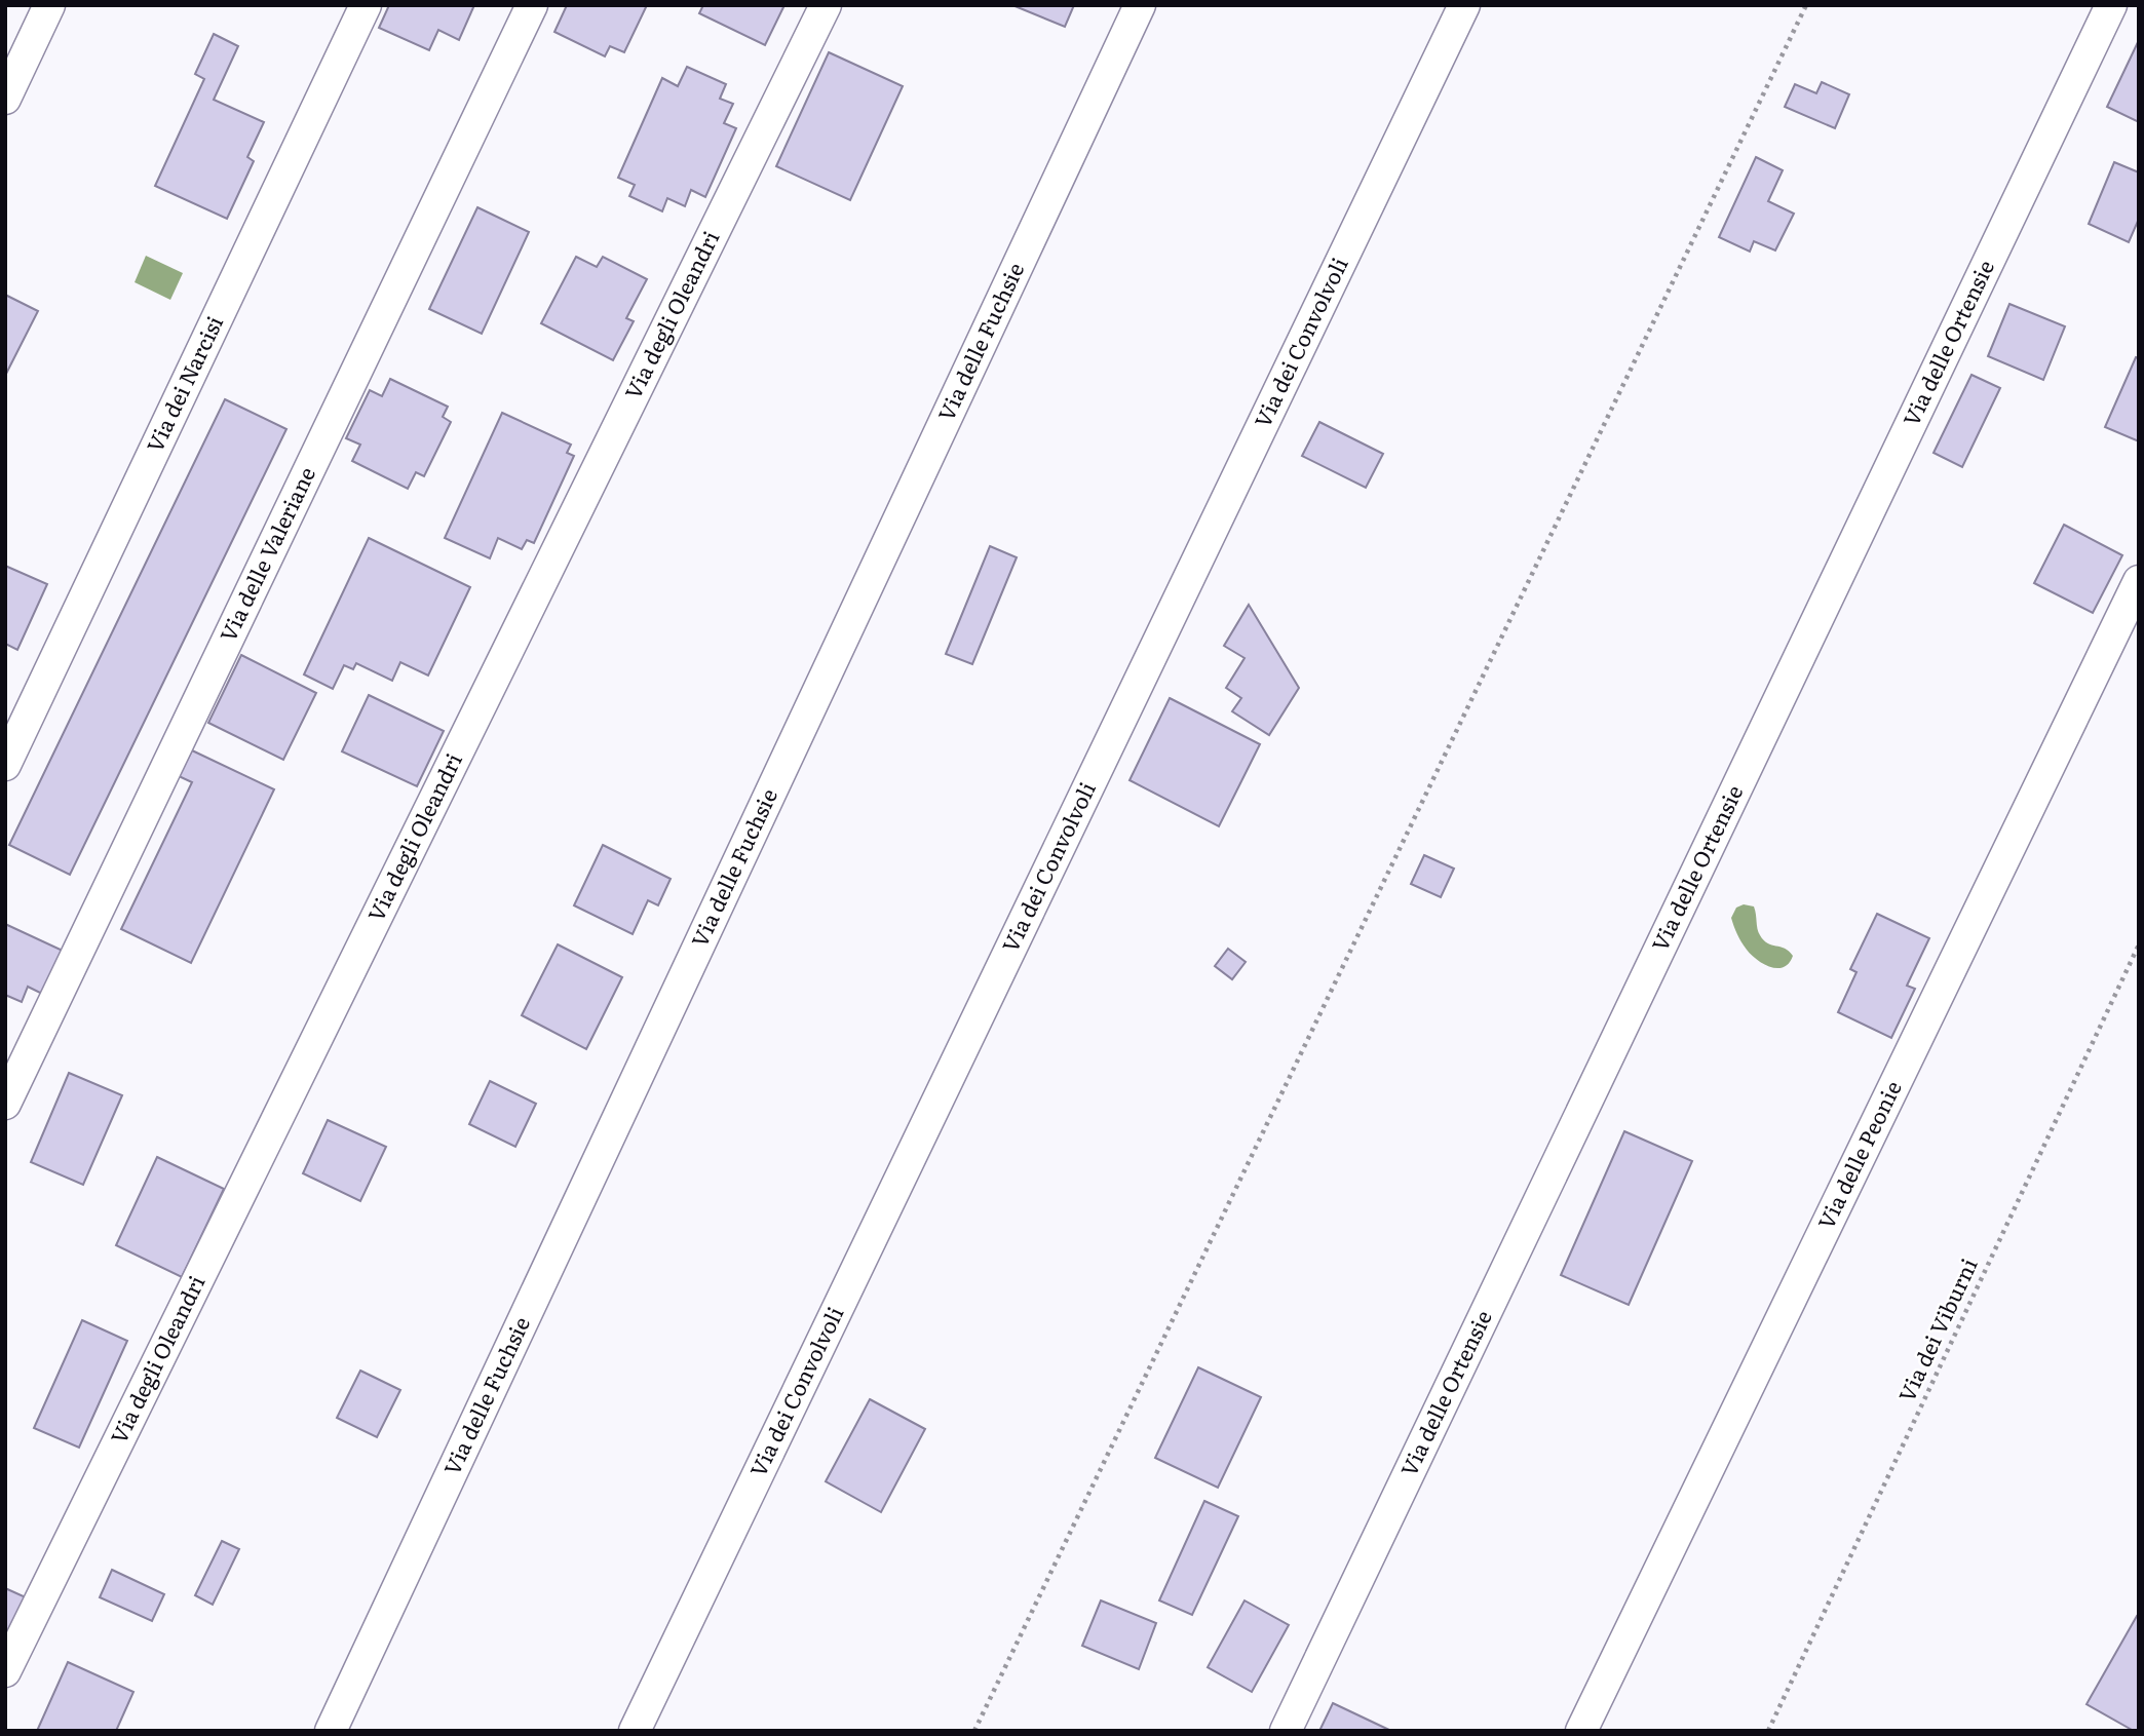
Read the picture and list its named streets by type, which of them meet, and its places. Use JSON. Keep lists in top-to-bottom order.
{
  "streets": {
    "street": [
      "Via degli Oleandri",
      "Via delle Fuchsie",
      "Via dei Convolvoli",
      "Via delle Ortensie",
      "Via dei Narcisi",
      "Via delle Valeriane",
      "Via delle Peonie"
    ],
    "path": ["Via dei Viburni"]
  }
}
